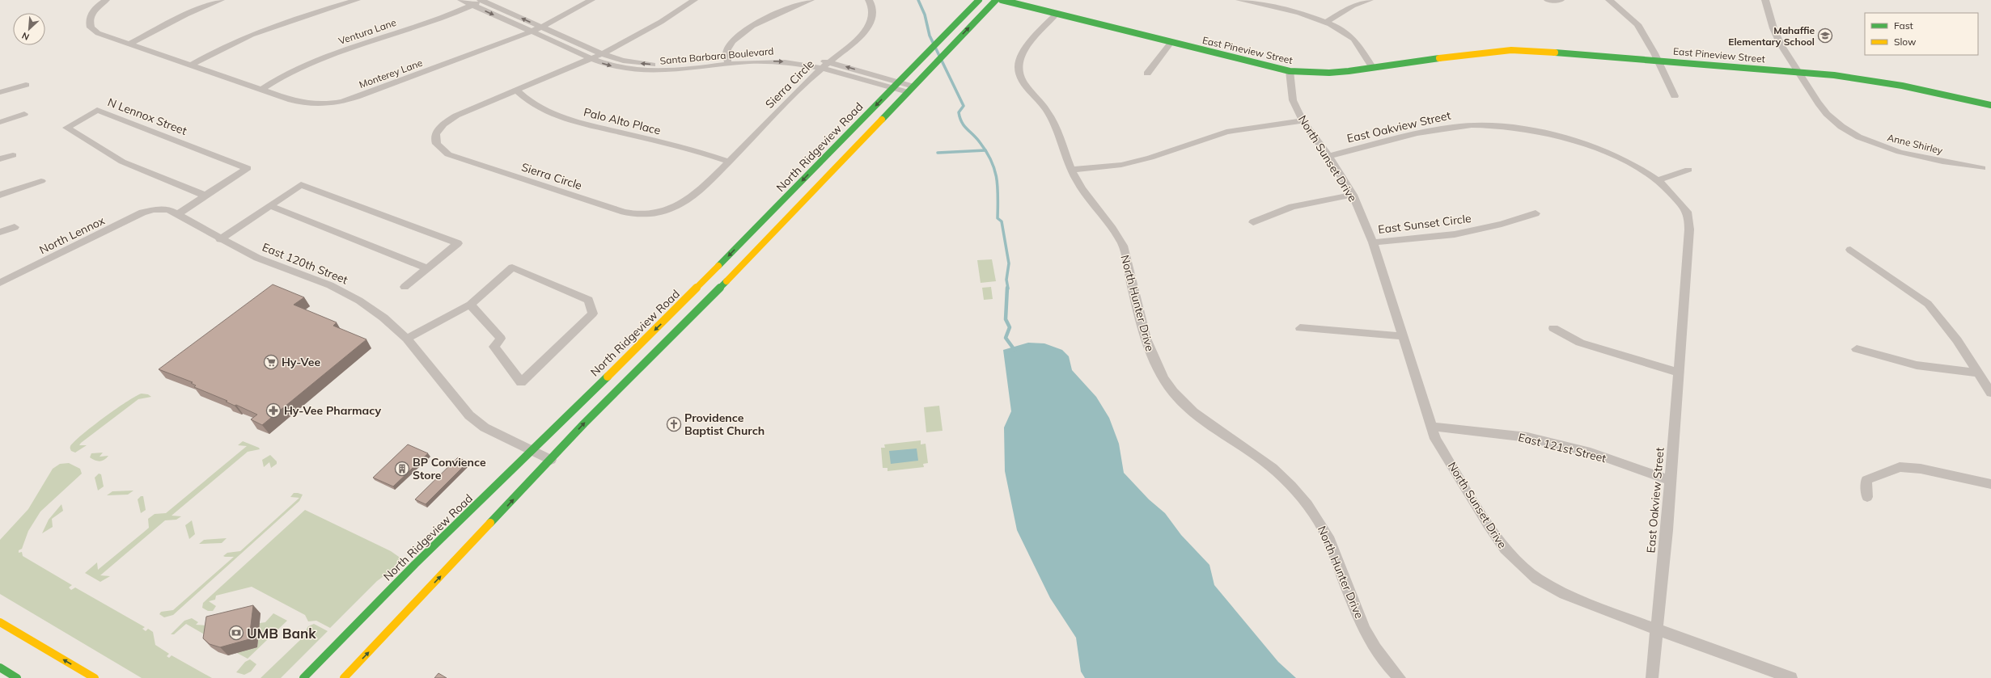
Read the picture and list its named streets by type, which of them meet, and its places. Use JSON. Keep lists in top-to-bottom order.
{
  "streets": {
    "main road": ["East Pineview Street", "North Ridgeview Road"],
    "street": [
      "Ventura Lane",
      "Santa Barbara Boulevard",
      "Monterey Lane",
      "Sierra Circle",
      "N Lennox Street",
      "Palo Alto Place",
      "East Oakview Street",
      "Anne Shirley",
      "North Sunset Drive",
      "East Sunset Circle",
      "North Lennox",
      "East 120th Street",
      "North Hunter Drive",
      "East 121st Street"
    ]
  },
  "crossings": [
    ["Ventura Lane", "Santa Barbara Boulevard"],
    ["Ventura Lane", "Monterey Lane"],
    ["East Pineview Street", "Anne Shirley"],
    ["East Pineview Street", "North Sunset Drive"],
    ["East Pineview Street", "North Hunter Drive"],
    ["Santa Barbara Boulevard", "Monterey Lane"],
    ["Santa Barbara Boulevard", "Sierra Circle"],
    ["Santa Barbara Boulevard", "North Ridgeview Road"],
    ["Sierra Circle", "Palo Alto Place"],
    ["N Lennox Street", "East 120th Street"],
    ["East Oakview Street", "North Sunset Drive"],
    ["East Oakview Street", "East 121st Street"],
    ["North Ridgeview Road", "East 120th Street"],
    ["North Sunset Drive", "East Sunset Circle"],
    ["North Sunset Drive", "East 121st Street"],
    ["North Lennox", "East 120th Street"]
  ],
  "places": {
    "school or university": ["Mahaffie Elementary School"],
    "supermarket": ["Hy-Vee"],
    "pharmacy": ["Hy-Vee Pharmacy"],
    "church": ["Providence Baptist Church"],
    "building": ["BP Convience Store"],
    "bank": ["UMB Bank"]
  },
  "legend": ["Fast", "Slow"],
  "north": "bottom left"
}
